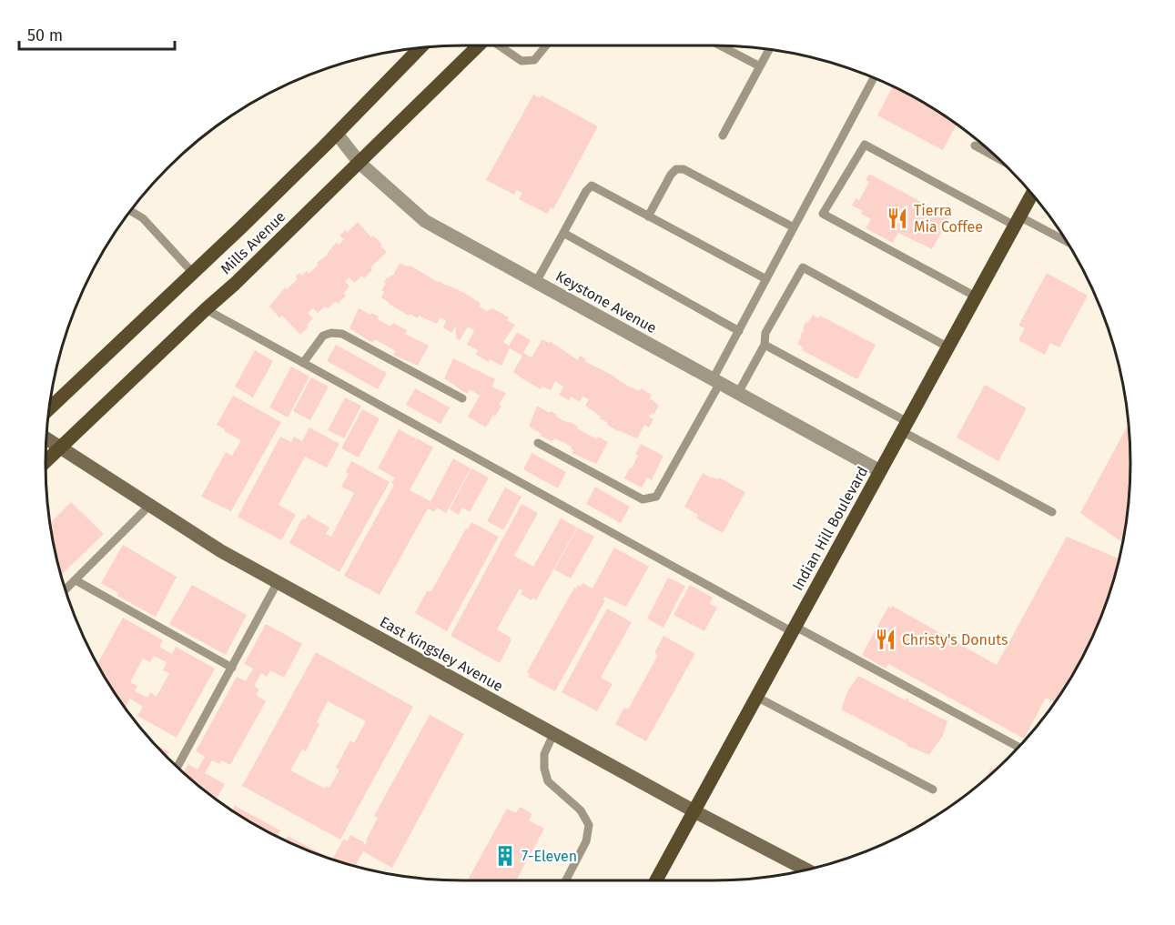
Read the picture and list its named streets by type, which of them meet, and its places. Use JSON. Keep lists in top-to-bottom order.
{
  "streets": {
    "main road": ["Mills Avenue", "Indian Hill Boulevard"],
    "street": ["Keystone Avenue", "East Kingsley Avenue"]
  },
  "crossings": [
    ["Mills Avenue", "Keystone Avenue"],
    ["Mills Avenue", "East Kingsley Avenue"],
    ["Keystone Avenue", "Indian Hill Boulevard"],
    ["Indian Hill Boulevard", "East Kingsley Avenue"]
  ],
  "places": {
    "restaurant": ["Tierra Mia Coffee", "Christy's Donuts"],
    "building": ["7-Eleven"]
  },
  "scale_bar": "50 m"
}
